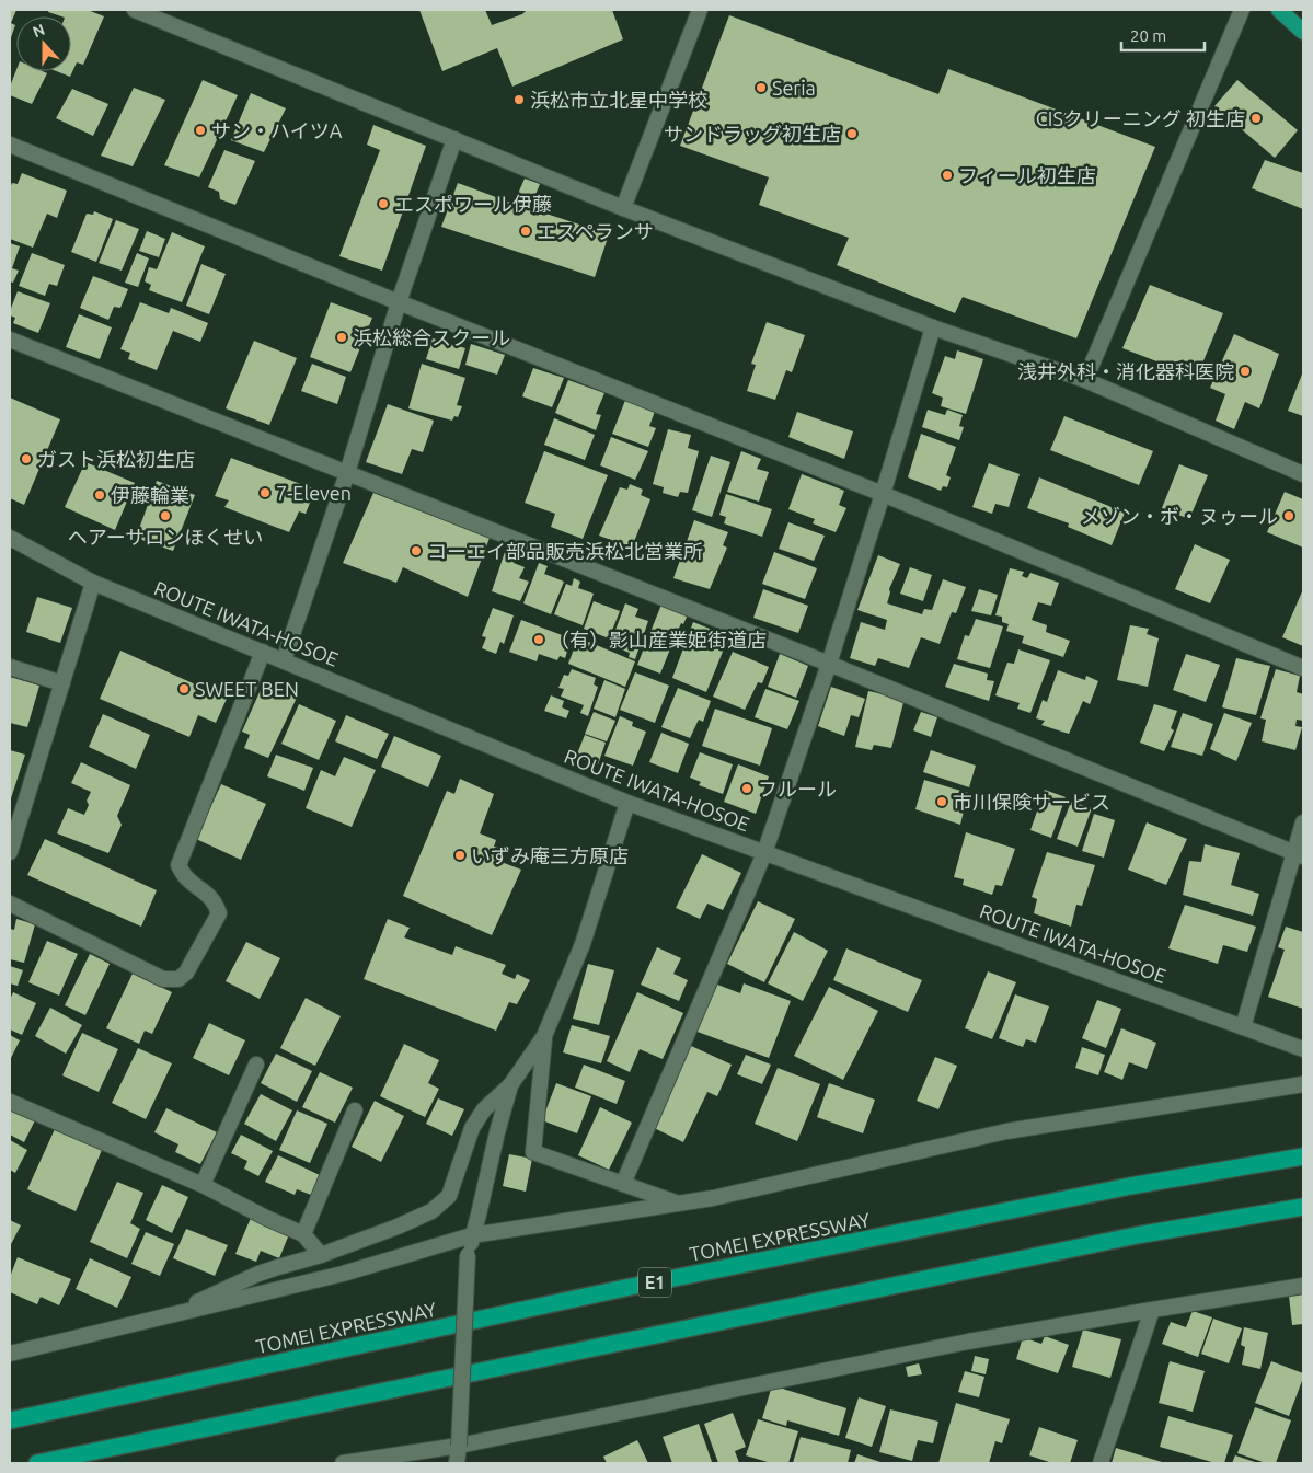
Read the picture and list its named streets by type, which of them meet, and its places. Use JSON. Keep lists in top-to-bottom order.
{
  "streets": {
    "highway": ["TOMEI EXPRESSWAY", "E1"],
    "street": ["ROUTE IWATA-HOSOE"]
  },
  "places": [
    "Seria",
    "浜松市立北星中学校",
    "CISクリーニング 初生店",
    "サン・ハイツA",
    "サンドラッグ初生店",
    "フィール初生店",
    "エスポワール伊藤",
    "エスペランサ",
    "浜松総合スクール",
    "浅井外科・消化器科医院",
    "ガスト浜松初生店",
    "7-Eleven",
    "伊藤輪業",
    "ヘアーサロンほくせい",
    "メゾン・ボ・ヌゥール",
    "コーエイ部品販売浜松北営業所",
    "（有）影山産業姫街道店",
    "SWEET BEN",
    "フルール",
    "市川保険サービス",
    "いずみ庵三方原店"
  ],
  "scale_bar": "20 m",
  "north": "top"
}
